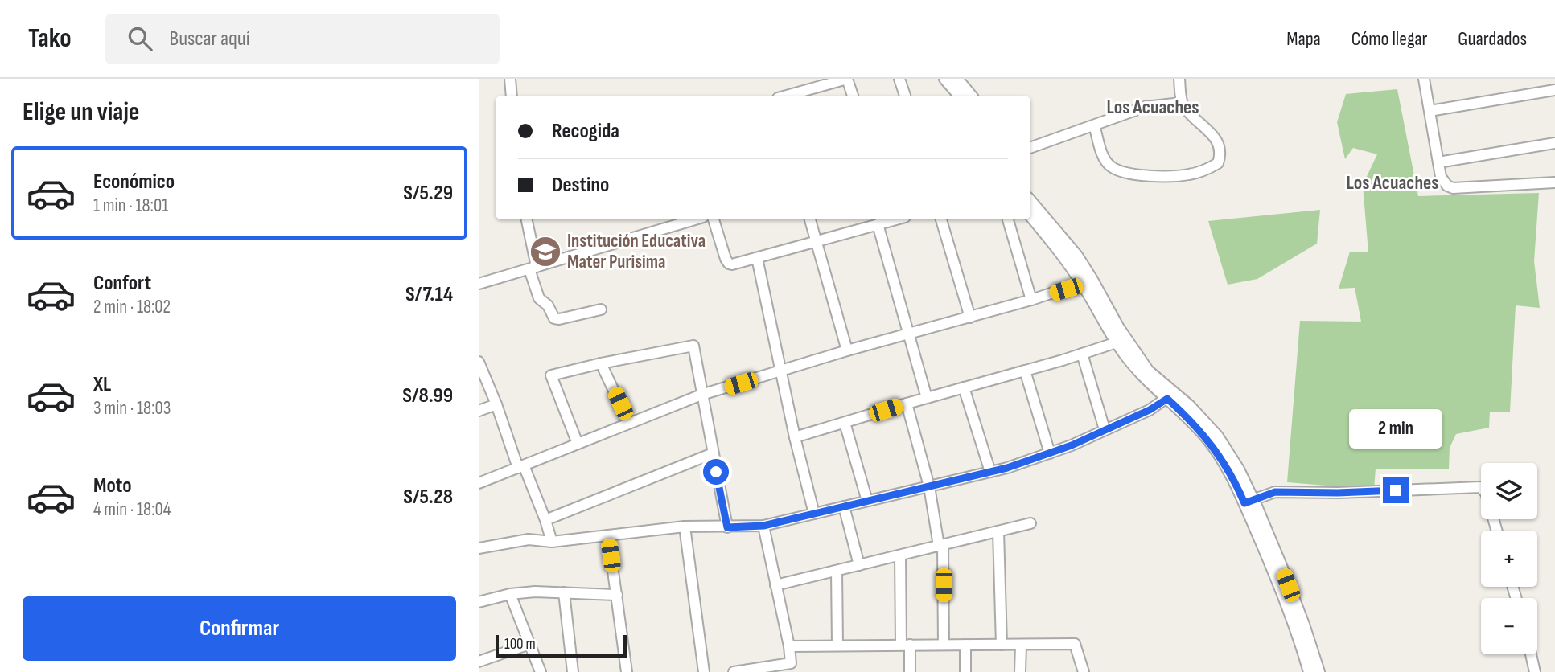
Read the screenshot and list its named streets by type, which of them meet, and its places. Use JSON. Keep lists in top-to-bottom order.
{
  "districts": ["Los Acuaches", "Los Acuaches"],
  "places": {
    "school or university": ["Institución Educativa Mater Purisima"]
  },
  "scale_bar": "100 m",
  "page": {
    "header": "Tako",
    "search": "Buscar aquí",
    "nav": ["Mapa", "Cómo llegar", "Guardados"],
    "heading": "Elige un viaje",
    "banner": ["Recogida", "Destino"],
    "list": [
      {
        "name": "Económico",
        "note": "1 min · 18:01",
        "value": "S/5.29"
      },
      {
        "name": "Confort",
        "note": "2 min · 18:02",
        "value": "S/7.14"
      },
      {
        "name": "XL",
        "note": "3 min · 18:03",
        "value": "S/8.99"
      },
      {
        "name": "Moto",
        "note": "4 min · 18:04",
        "value": "S/5.28"
      }
    ],
    "bubble": "2 min",
    "map_buttons": ["+", "−"],
    "buttons": "Confirmar",
    "scale": "100 m"
  }
}
